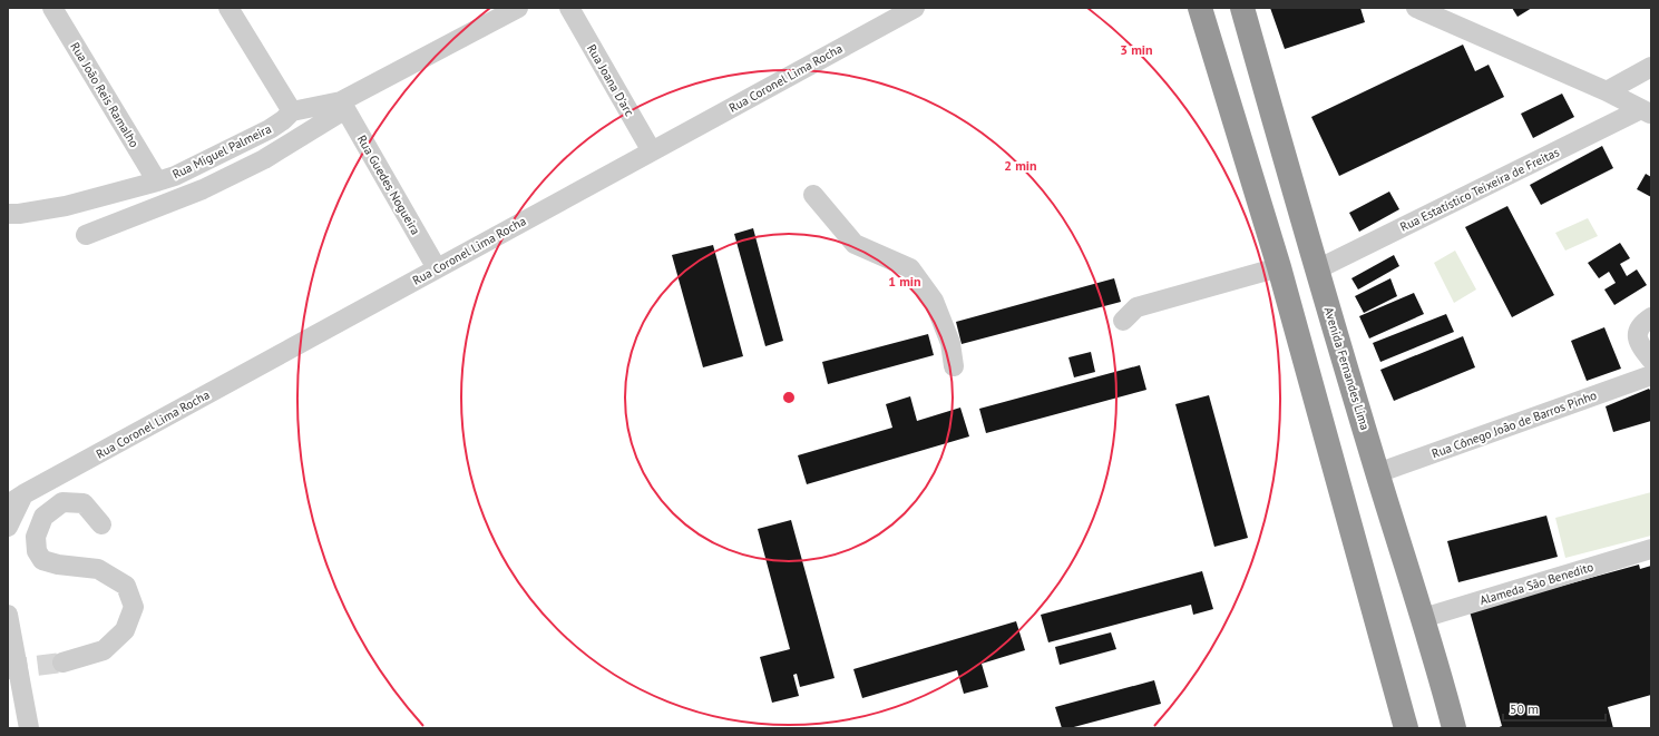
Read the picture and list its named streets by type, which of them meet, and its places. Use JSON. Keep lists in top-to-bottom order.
{
  "streets": {
    "highway": ["Avenida Fernandes Lima"],
    "street": [
      "Rua Coronel Lima Rocha",
      "Rua Joana D'arc",
      "Rua João Reis Ramalho",
      "Rua Miguel Palmeira",
      "Rua Guedes Nogueira",
      "Rua Estatístico Teixeira de Freitas",
      "Rua Cônego João de Barros Pinho",
      "Alameda São Benedito"
    ]
  },
  "crossings": [
    ["Rua Coronel Lima Rocha", "Rua Joana D'arc"],
    ["Rua Coronel Lima Rocha", "Rua Guedes Nogueira"],
    ["Rua João Reis Ramalho", "Rua Miguel Palmeira"],
    ["Rua Miguel Palmeira", "Rua Guedes Nogueira"],
    ["Rua Estatístico Teixeira de Freitas", "Avenida Fernandes Lima"],
    ["Avenida Fernandes Lima", "Rua Cônego João de Barros Pinho"],
    ["Avenida Fernandes Lima", "Alameda São Benedito"]
  ],
  "scale_bar": "50 m",
  "rings": ["3 min", "2 min", "1 min"]
}
